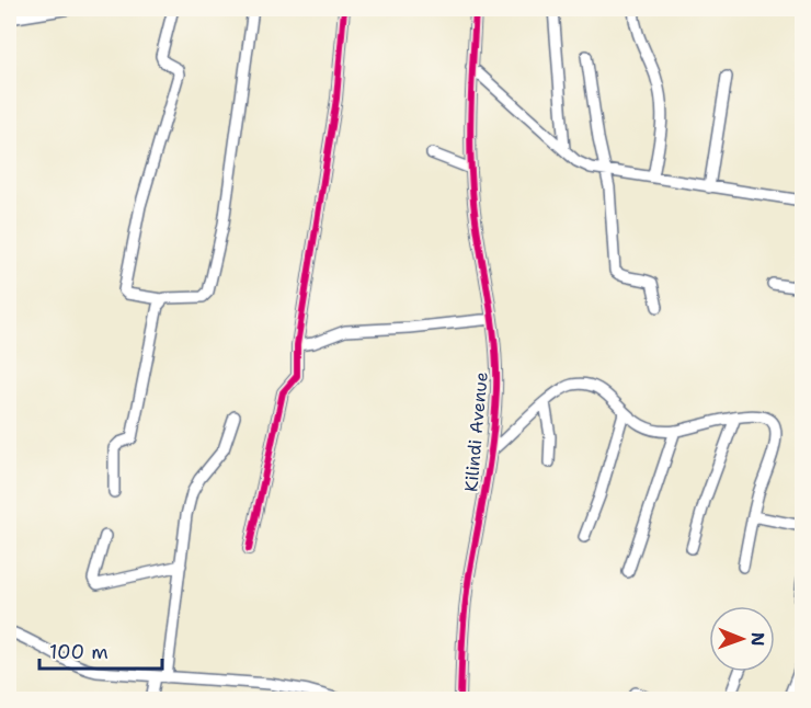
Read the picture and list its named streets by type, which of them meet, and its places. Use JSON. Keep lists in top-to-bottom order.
{
  "streets": {
    "street": ["Kilindi Avenue"]
  },
  "scale_bar": "100 m",
  "north": "right"
}
